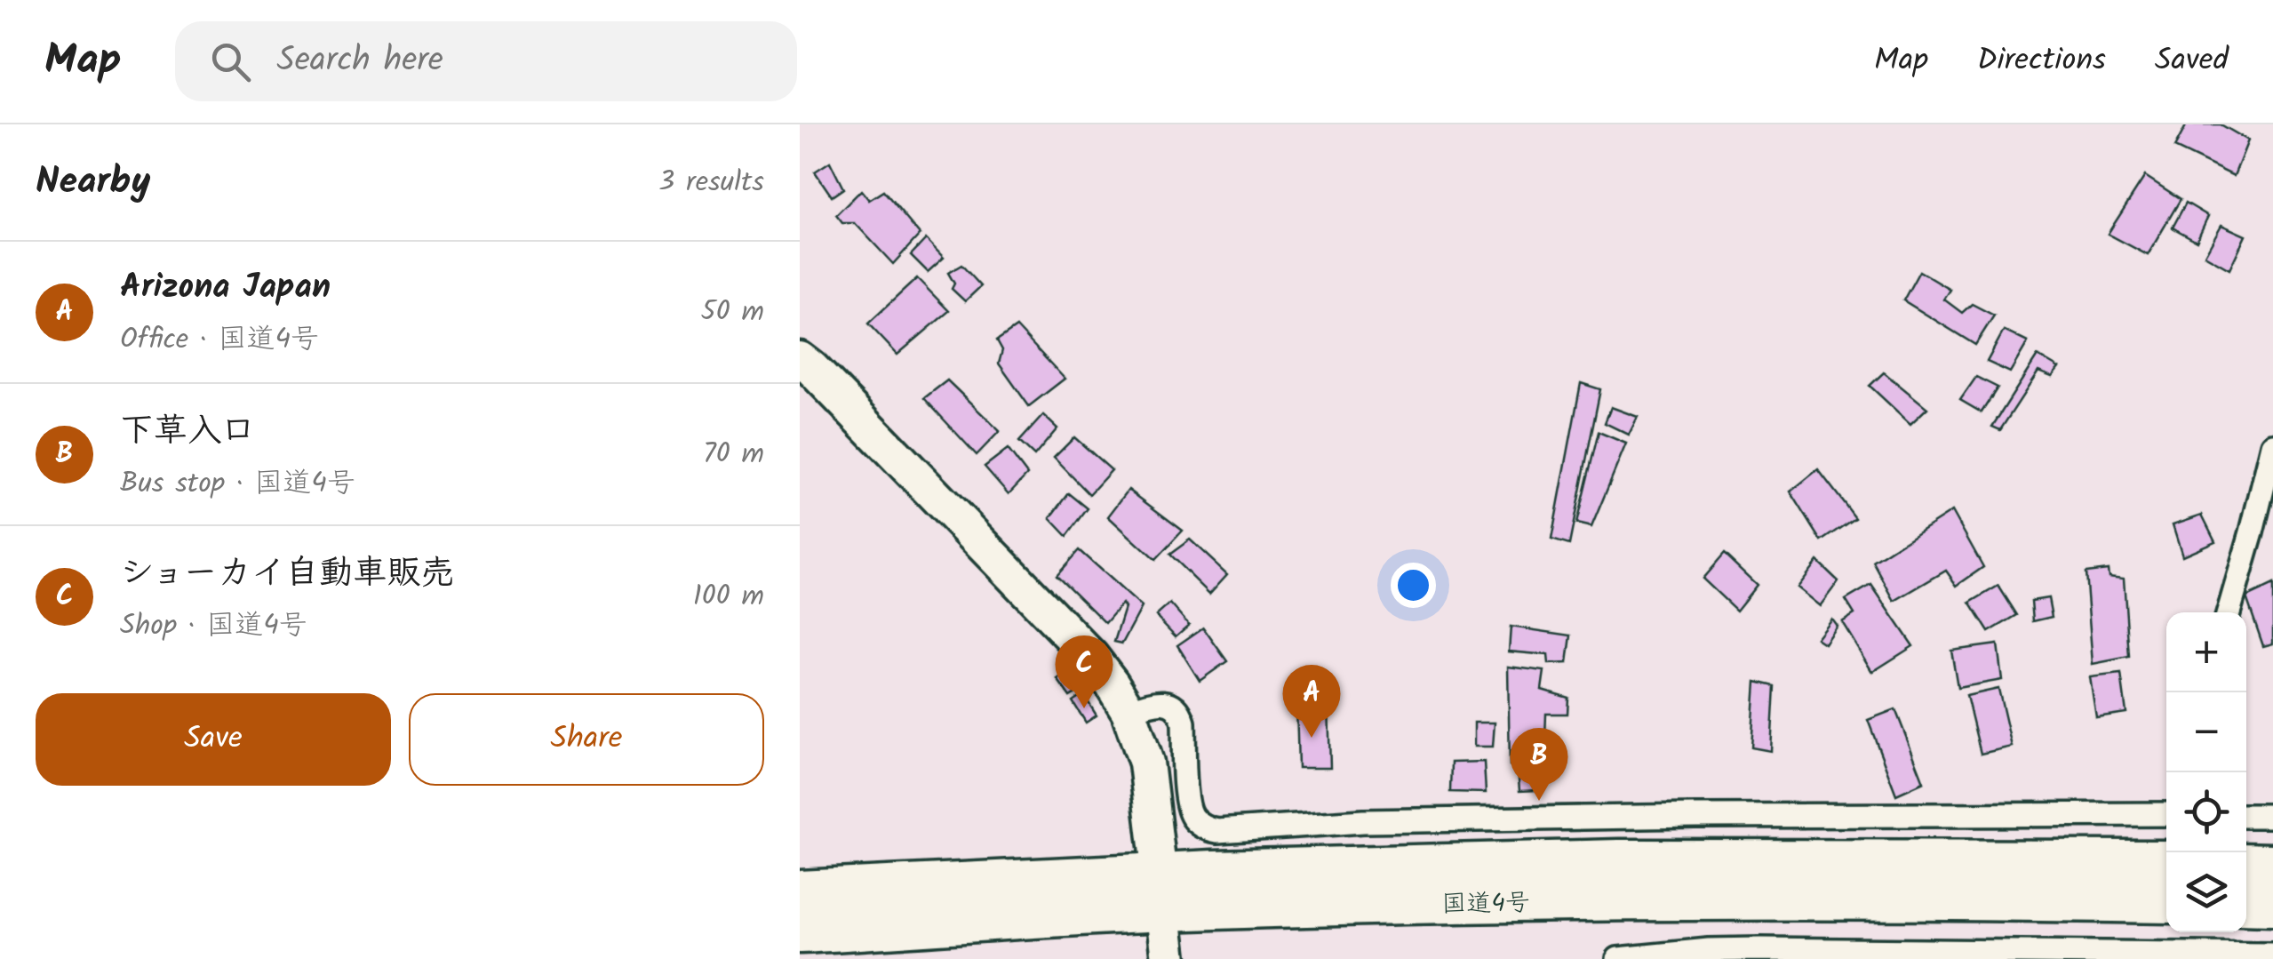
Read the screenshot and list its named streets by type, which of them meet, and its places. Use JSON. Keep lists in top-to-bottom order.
{
  "streets": {
    "highway": ["国道4号"]
  },
  "page": {
    "header": "Map",
    "search": "Search here",
    "nav": ["Map", "Directions", "Saved"],
    "heading": ["Nearby", "3 results"],
    "list": [
      {
        "mark": "A",
        "name": "Arizona Japan",
        "note": "Office · 国道4号",
        "value": "50 m"
      },
      {
        "mark": "B",
        "name": "下草入口",
        "note": "Bus stop · 国道4号",
        "value": "70 m"
      },
      {
        "mark": "C",
        "name": "ショーカイ自動車販売",
        "note": "Shop · 国道4号",
        "value": "100 m"
      }
    ],
    "map_buttons": ["+", "−"],
    "pins": ["C", "A", "B"],
    "buttons": ["Save", "Share"]
  }
}
